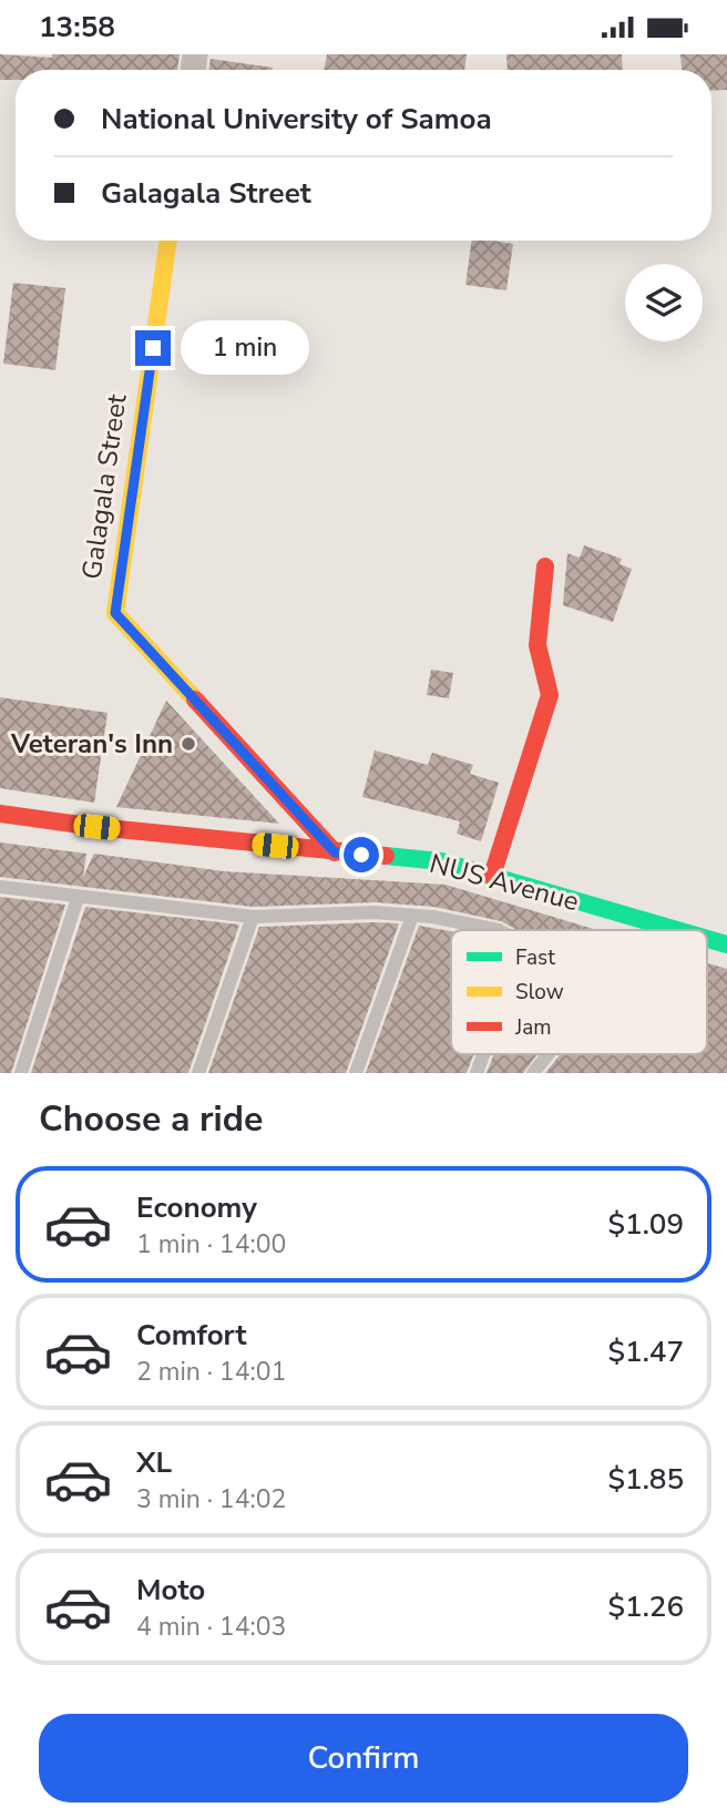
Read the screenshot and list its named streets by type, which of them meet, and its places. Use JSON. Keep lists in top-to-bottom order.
{
  "streets": {
    "street": ["Galagala Street", "NUS Avenue"]
  },
  "crossings": [
    ["Galagala Street", "NUS Avenue"]
  ],
  "places": ["Veteran's Inn"],
  "legend": ["Fast", "Slow", "Jam"],
  "page": {
    "status": "13:58",
    "banner": ["National University of Samoa", "Galagala Street"],
    "bubble": "1 min",
    "heading": "Choose a ride",
    "list": [
      {
        "name": "Economy",
        "note": "1 min · 14:00",
        "value": "$1.09"
      },
      {
        "name": "Comfort",
        "note": "2 min · 14:01",
        "value": "$1.47"
      },
      {
        "name": "XL",
        "note": "3 min · 14:02",
        "value": "$1.85"
      },
      {
        "name": "Moto",
        "note": "4 min · 14:03",
        "value": "$1.26"
      }
    ],
    "buttons": "Confirm"
  }
}
